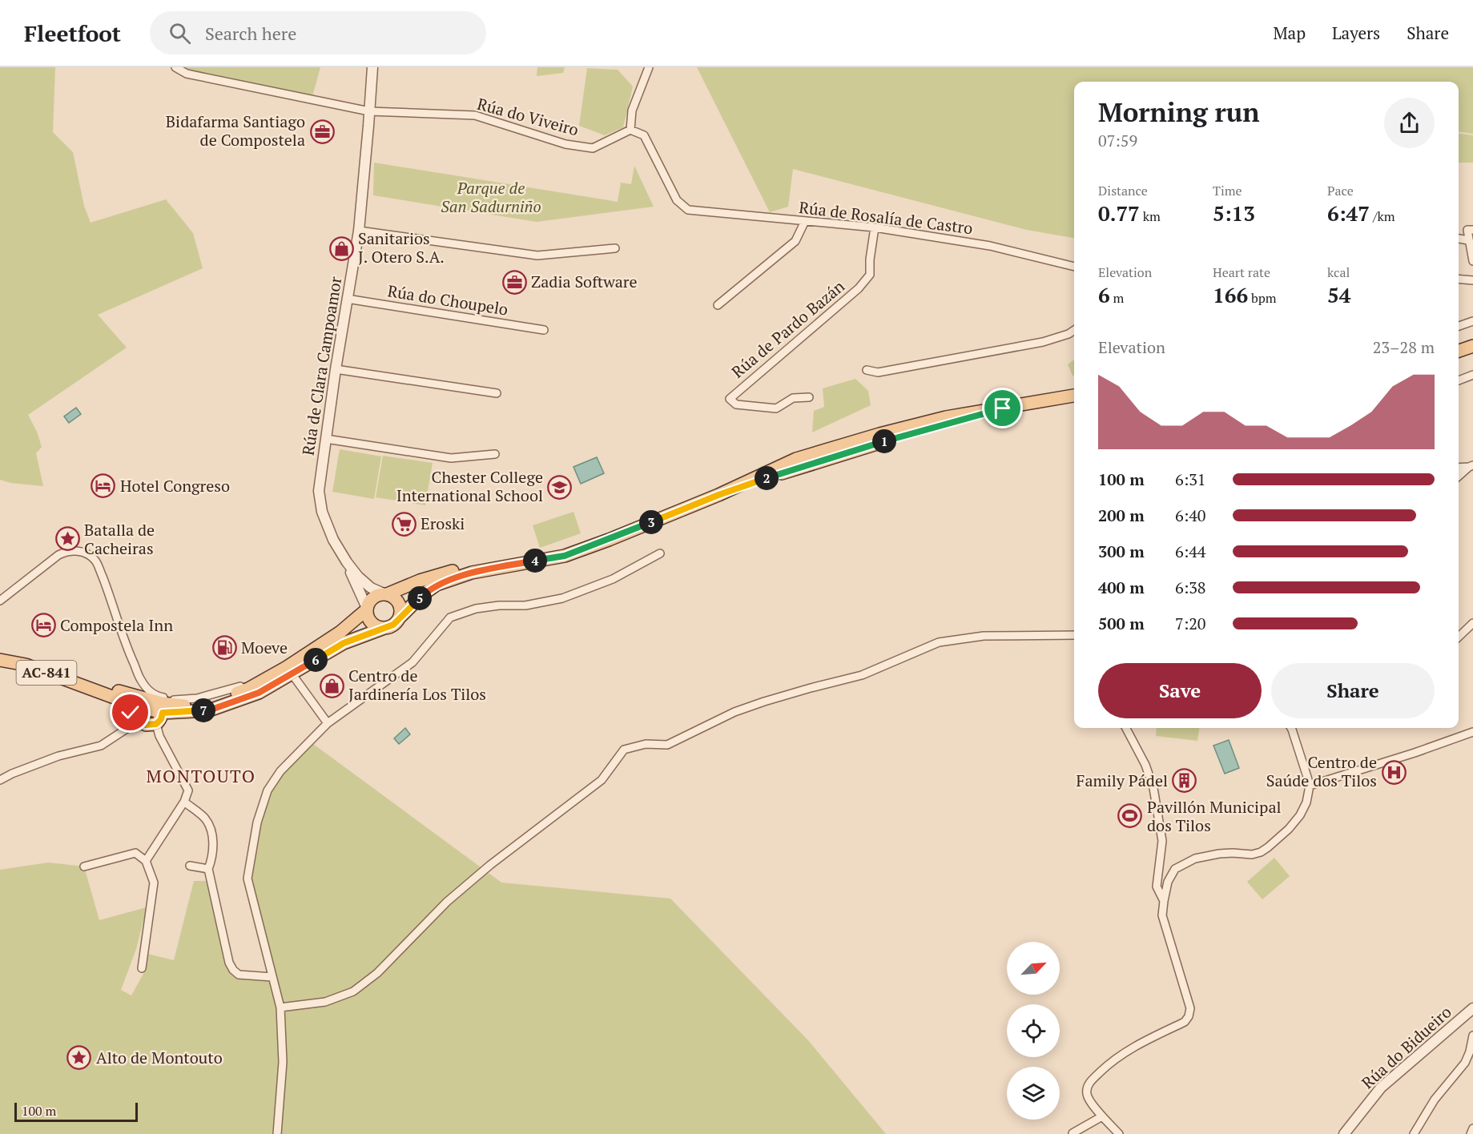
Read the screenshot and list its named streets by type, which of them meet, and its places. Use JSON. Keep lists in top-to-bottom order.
{
  "streets": {
    "main road": ["AC-841"],
    "street": [
      "Rúa do Viveiro",
      "Rúa de Rosalía de Castro",
      "Rúa do Choupelo",
      "Rúa de Pardo Bazán",
      "Rúa de Clara Campoamor",
      "Rúa do Bidueiro"
    ]
  },
  "crossings": [
    ["Rúa do Viveiro", "Rúa de Rosalía de Castro"],
    ["Rúa do Viveiro", "Rúa de Clara Campoamor"],
    ["Rúa de Rosalía de Castro", "Rúa de Pardo Bazán"],
    ["Rúa do Choupelo", "Rúa de Clara Campoamor"]
  ],
  "districts": ["MONTOUTO"],
  "parks": ["Parque de San Sadurniño"],
  "places": {
    "office": ["Bidafarma Santiago de Compostela", "Zadia Software"],
    "shop": ["Sanitarios J. Otero S.A.", "Centro de Jardinería Los Tilos"],
    "hotel": ["Hotel Congreso", "Compostela Inn"],
    "school or university": ["Chester College International School"],
    "supermarket": ["Eroski"],
    "place": ["Batalla de Cacheiras", "Alto de Montouto"],
    "fuel station": ["Moeve"],
    "hospital": ["Centro de Saúde dos Tilos"],
    "building": ["Family Pádel"],
    "sports": ["Pavillón Municipal dos Tilos"]
  },
  "scale_bar": "100 m",
  "north": "top right",
  "page": {
    "header": "Fleetfoot",
    "search": "Search here",
    "nav": ["Map", "Layers", "Share"],
    "heading": ["Morning run", "07:59"],
    "stats": [
      ["Distance", "0.77 km"],
      ["Time", "5:13"],
      ["Pace", "6:47 /km"],
      ["Elevation", "6 m"],
      ["Heart rate", "166 bpm"],
      ["kcal", "54"]
    ],
    "chart": ["Elevation", "23–28 m"],
    "pins": [
      "1",
      "2",
      "3",
      "4",
      "5",
      "6",
      "7"
    ],
    "list": [
      {
        "name": "100 m",
        "note": "6:31"
      },
      {
        "name": "200 m",
        "note": "6:40"
      },
      {
        "name": "300 m",
        "note": "6:44"
      },
      {
        "name": "400 m",
        "note": "6:38"
      },
      {
        "name": "500 m",
        "note": "7:20"
      }
    ],
    "buttons": ["Save", "Share"],
    "scale": "100 m"
  }
}
